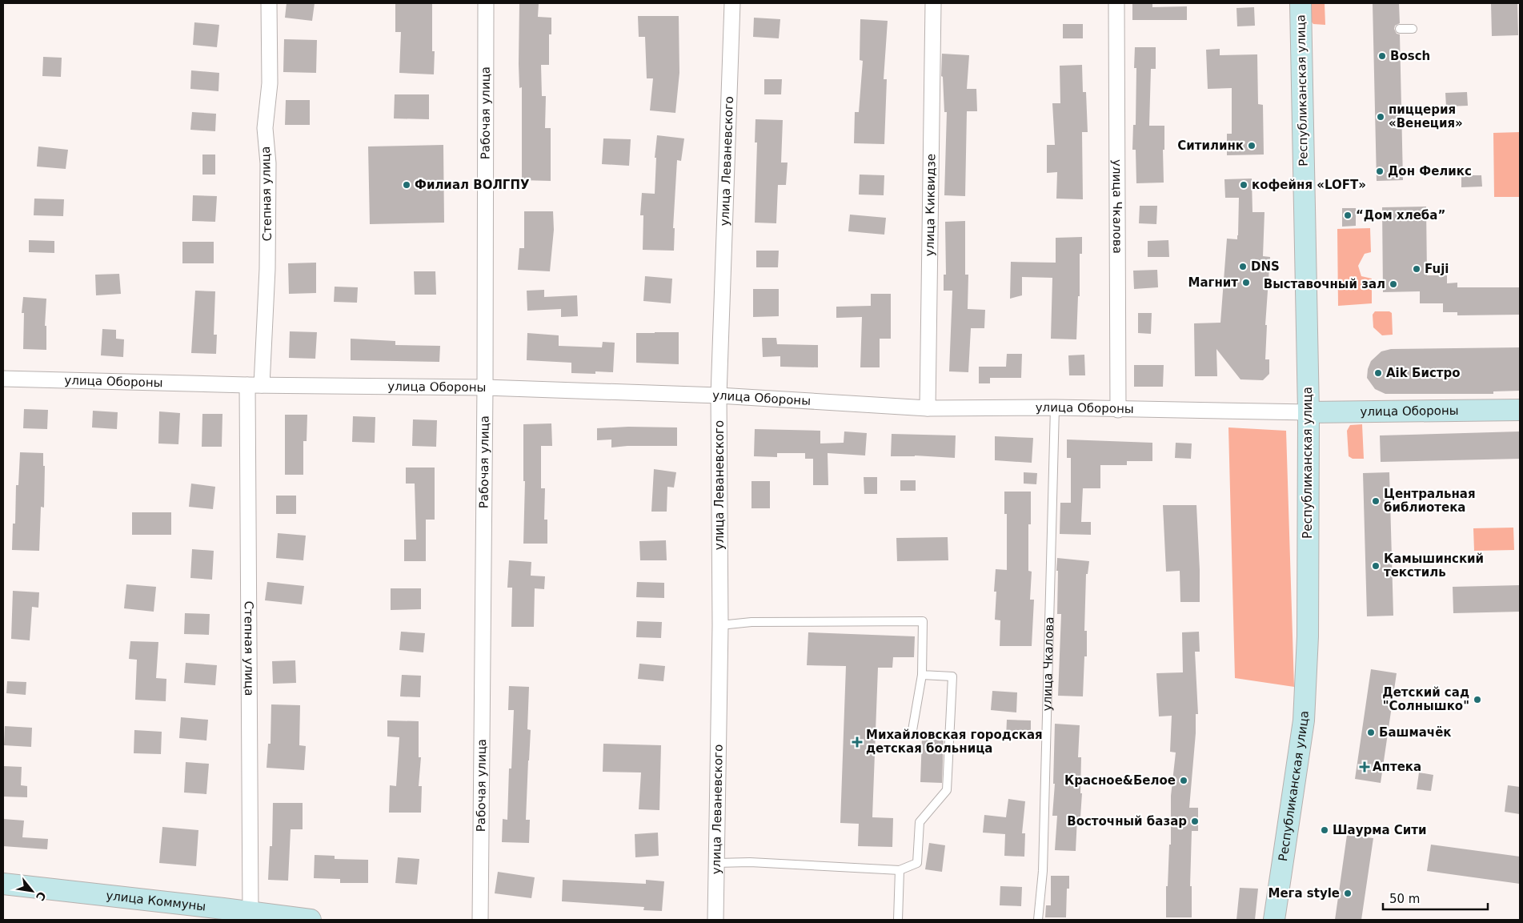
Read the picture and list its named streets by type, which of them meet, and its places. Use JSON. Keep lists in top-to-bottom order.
{
  "streets": {
    "street": [
      "Республиканская улица",
      "Рабочая улица",
      "улица Леваневского",
      "Степная улица",
      "улица Киквидзе",
      "улица Чкалова",
      "улица Обороны",
      "улица Коммуны"
    ]
  },
  "crossings": [
    ["Республиканская улица", "улица Обороны"],
    ["Рабочая улица", "улица Обороны"],
    ["улица Леваневского", "улица Обороны"],
    ["Степная улица", "улица Обороны"],
    ["Степная улица", "улица Коммуны"],
    ["улица Киквидзе", "улица Обороны"],
    ["улица Чкалова", "улица Обороны"]
  ],
  "places": {
    "other": [
      "Bosch",
      "пиццерия «Венеция»",
      "Ситилинк",
      "Дон Феликс",
      "Филиал ВОЛГПУ",
      "кофейня «LOFT»",
      "“Дом хлеба”",
      "DNS",
      "Fuji",
      "Магнит",
      "Выставочный зал",
      "Aik Бистро",
      "Центральная библиотека",
      "Камышинский текстиль",
      "Детский сад \"Солнышко\"",
      "Башмачёк",
      "Красное&Белое",
      "Восточный базар",
      "Шаурма Сити",
      "Мега style"
    ],
    "health": ["Михайловская городская детская больница", "Аптека"]
  },
  "scale_bar": "50 m",
  "north": "bottom right"
}
